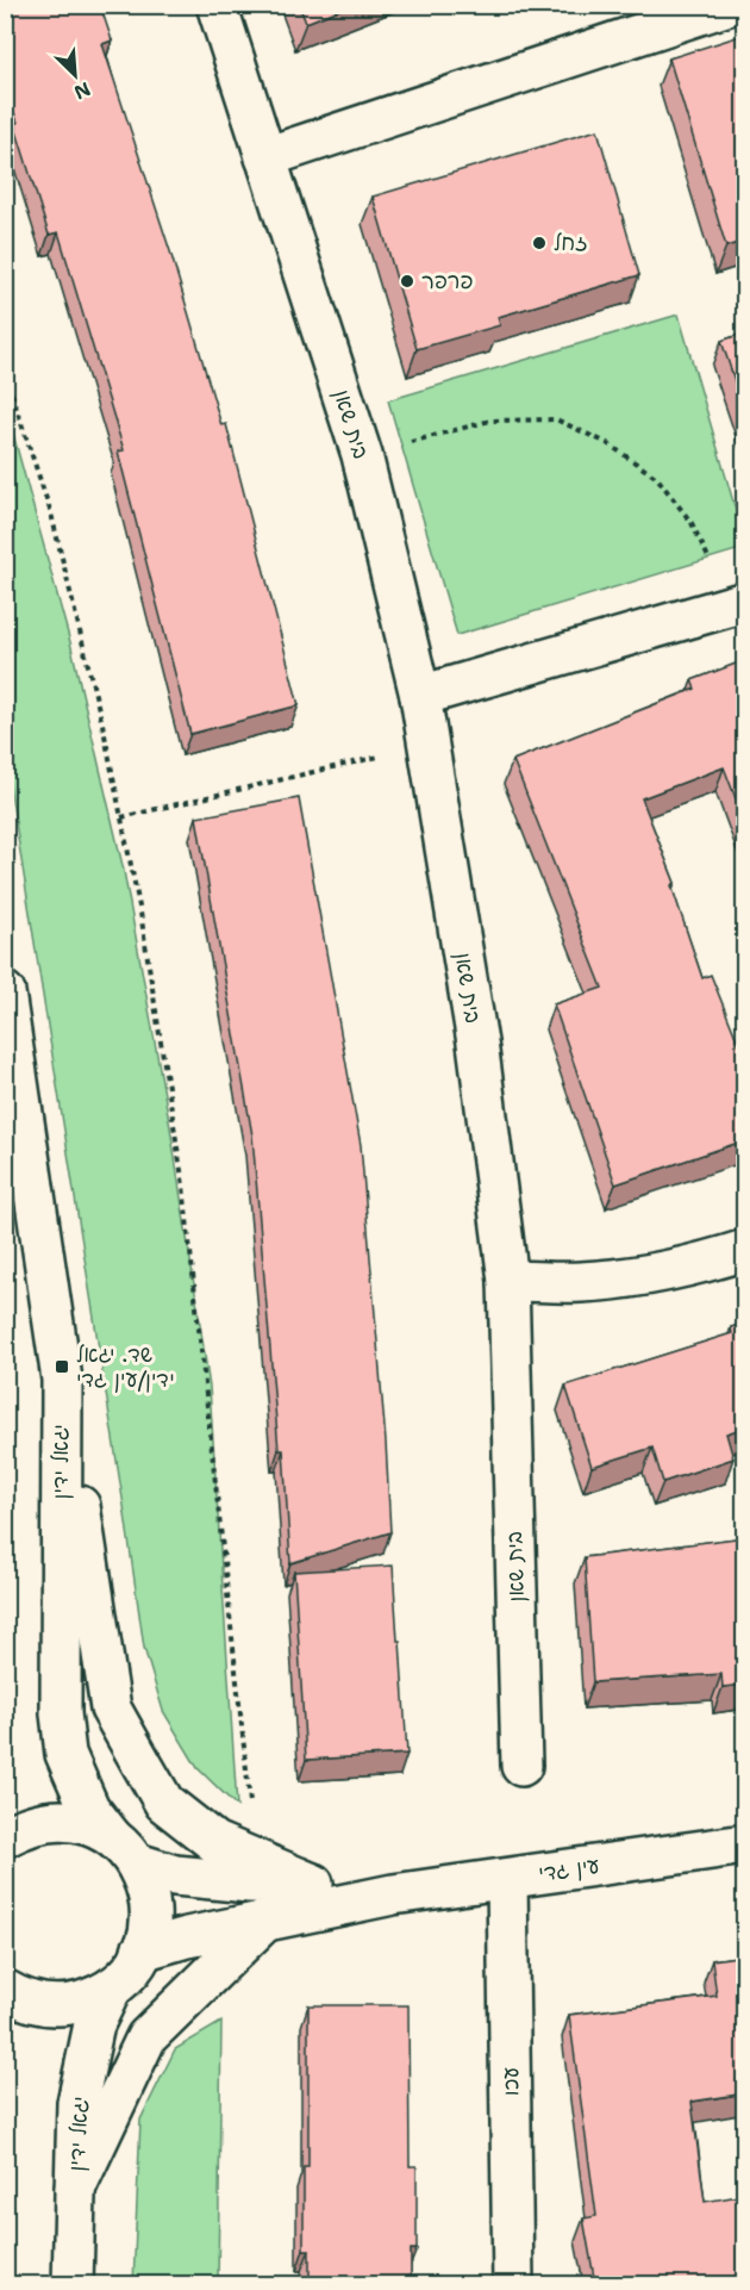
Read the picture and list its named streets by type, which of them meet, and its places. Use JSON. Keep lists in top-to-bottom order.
{
  "streets": {
    "street": [
      "בית שאן",
      "יגאל ידין",
      "עין גדי",
      "עכו"
    ]
  },
  "crossings": [
    ["יגאל ידין", "עין גדי"],
    ["עין גדי", "עכו"]
  ],
  "places": {
    "other": ["זחל", "פרפר"],
    "transit": ["שד. יגאל ידין/עין גדי"]
  },
  "north": "bottom right"
}
